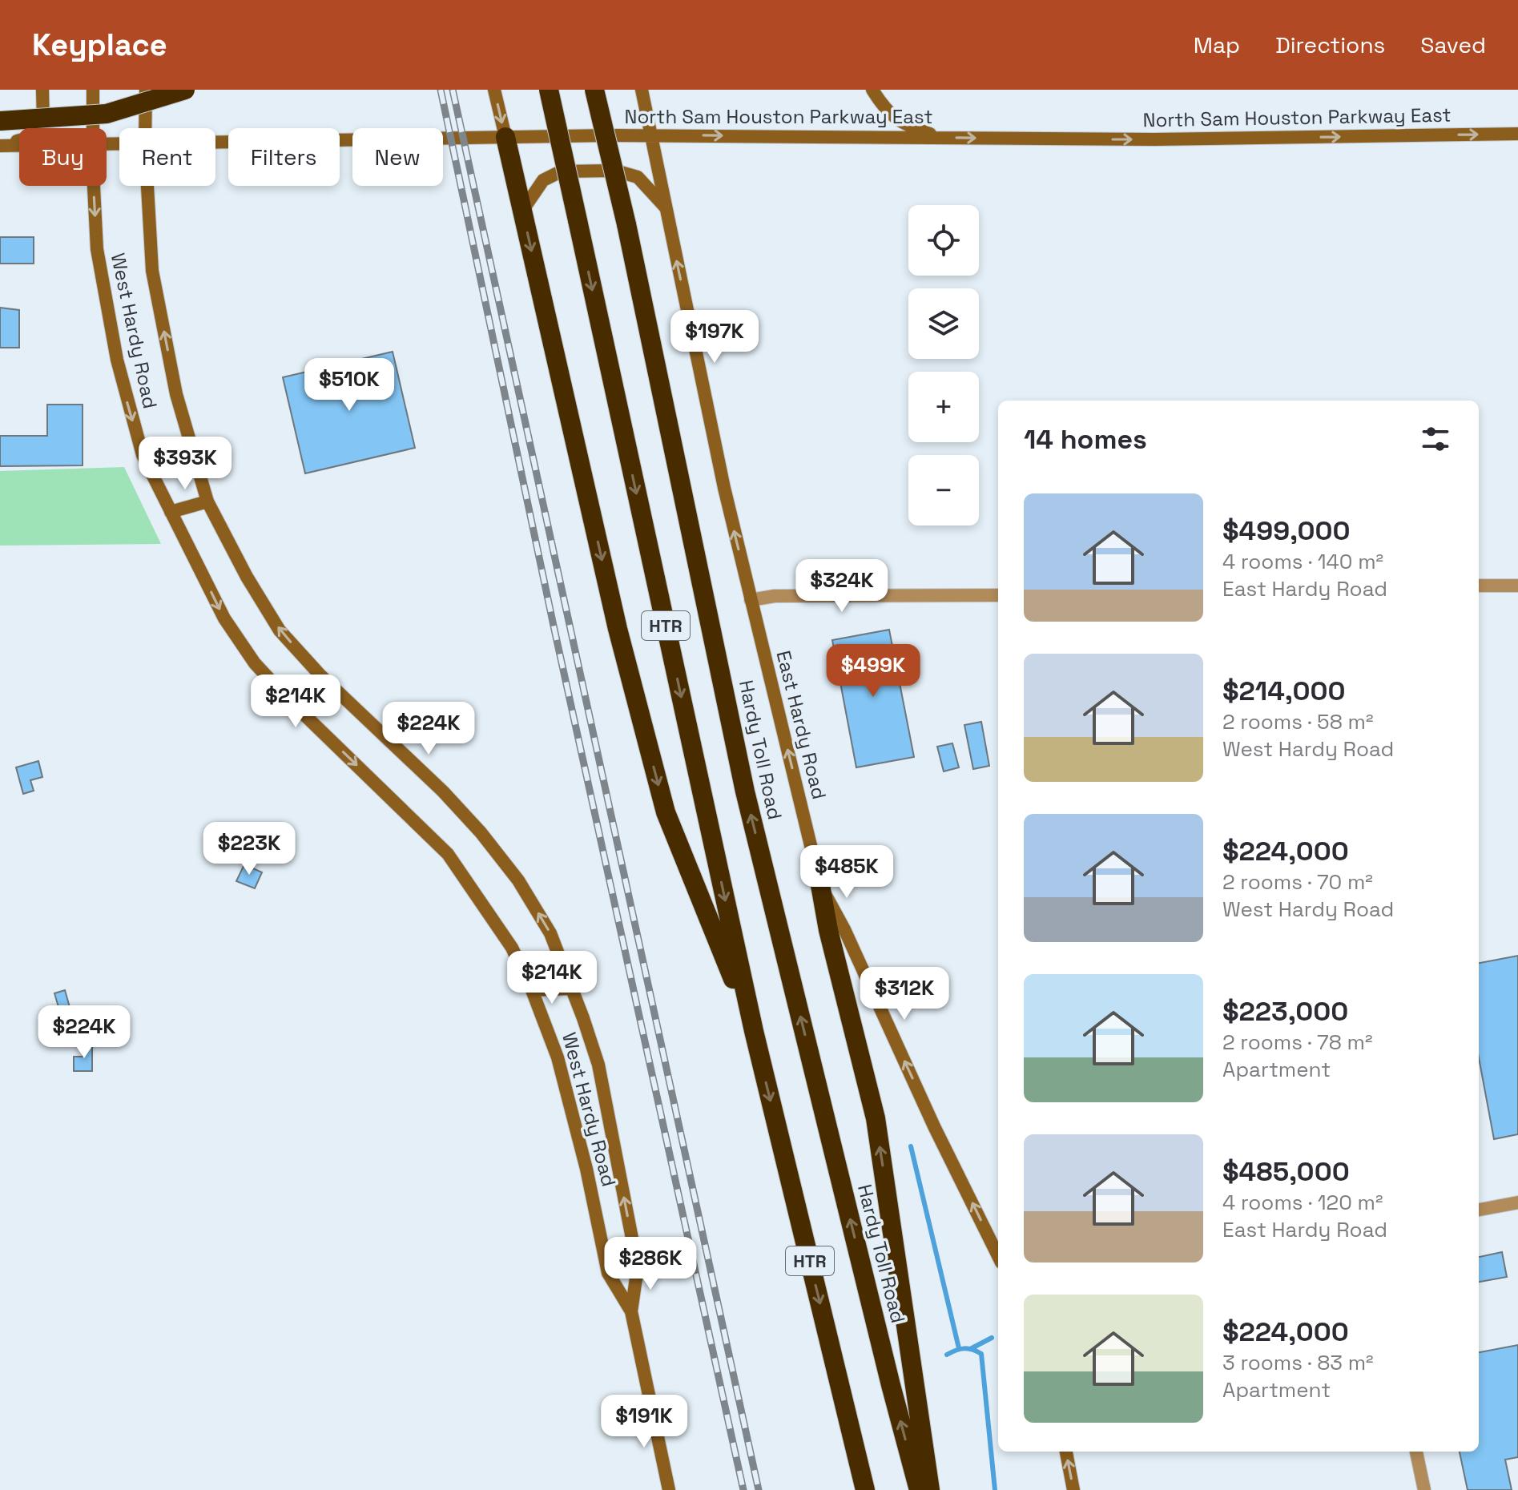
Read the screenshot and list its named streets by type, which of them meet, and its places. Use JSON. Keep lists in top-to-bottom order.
{
  "streets": {
    "highway": ["HTR", "Hardy Toll Road"],
    "main road": ["North Sam Houston Parkway East", "West Hardy Road", "East Hardy Road"]
  },
  "crossings": [
    ["North Sam Houston Parkway East", "East Hardy Road"]
  ],
  "one_way": ["North Sam Houston Parkway East", "East Hardy Road"],
  "page": {
    "header": "Keyplace",
    "nav": ["Map", "Directions", "Saved"],
    "chip": [
      "Buy",
      "Rent",
      "Filters",
      "New"
    ],
    "map_buttons": ["+", "−"],
    "price": [
      "$197K",
      "$510K",
      "$393K",
      "$324K",
      "$499K",
      "$214K",
      "$224K",
      "$223K",
      "$485K",
      "$214K",
      "$312K",
      "$224K",
      "$286K",
      "$191K"
    ],
    "heading": "14 homes",
    "list": [
      {
        "name": "$499,000",
        "note": "4 rooms · 140 m² · East Hardy Road"
      },
      {
        "name": "$214,000",
        "note": "2 rooms · 58 m² · West Hardy Road"
      },
      {
        "name": "$224,000",
        "note": "2 rooms · 70 m² · West Hardy Road"
      },
      {
        "name": "$223,000",
        "note": "2 rooms · 78 m² · Apartment"
      },
      {
        "name": "$485,000",
        "note": "4 rooms · 120 m² · East Hardy Road"
      },
      {
        "name": "$224,000",
        "note": "3 rooms · 83 m² · Apartment"
      }
    ]
  }
}
